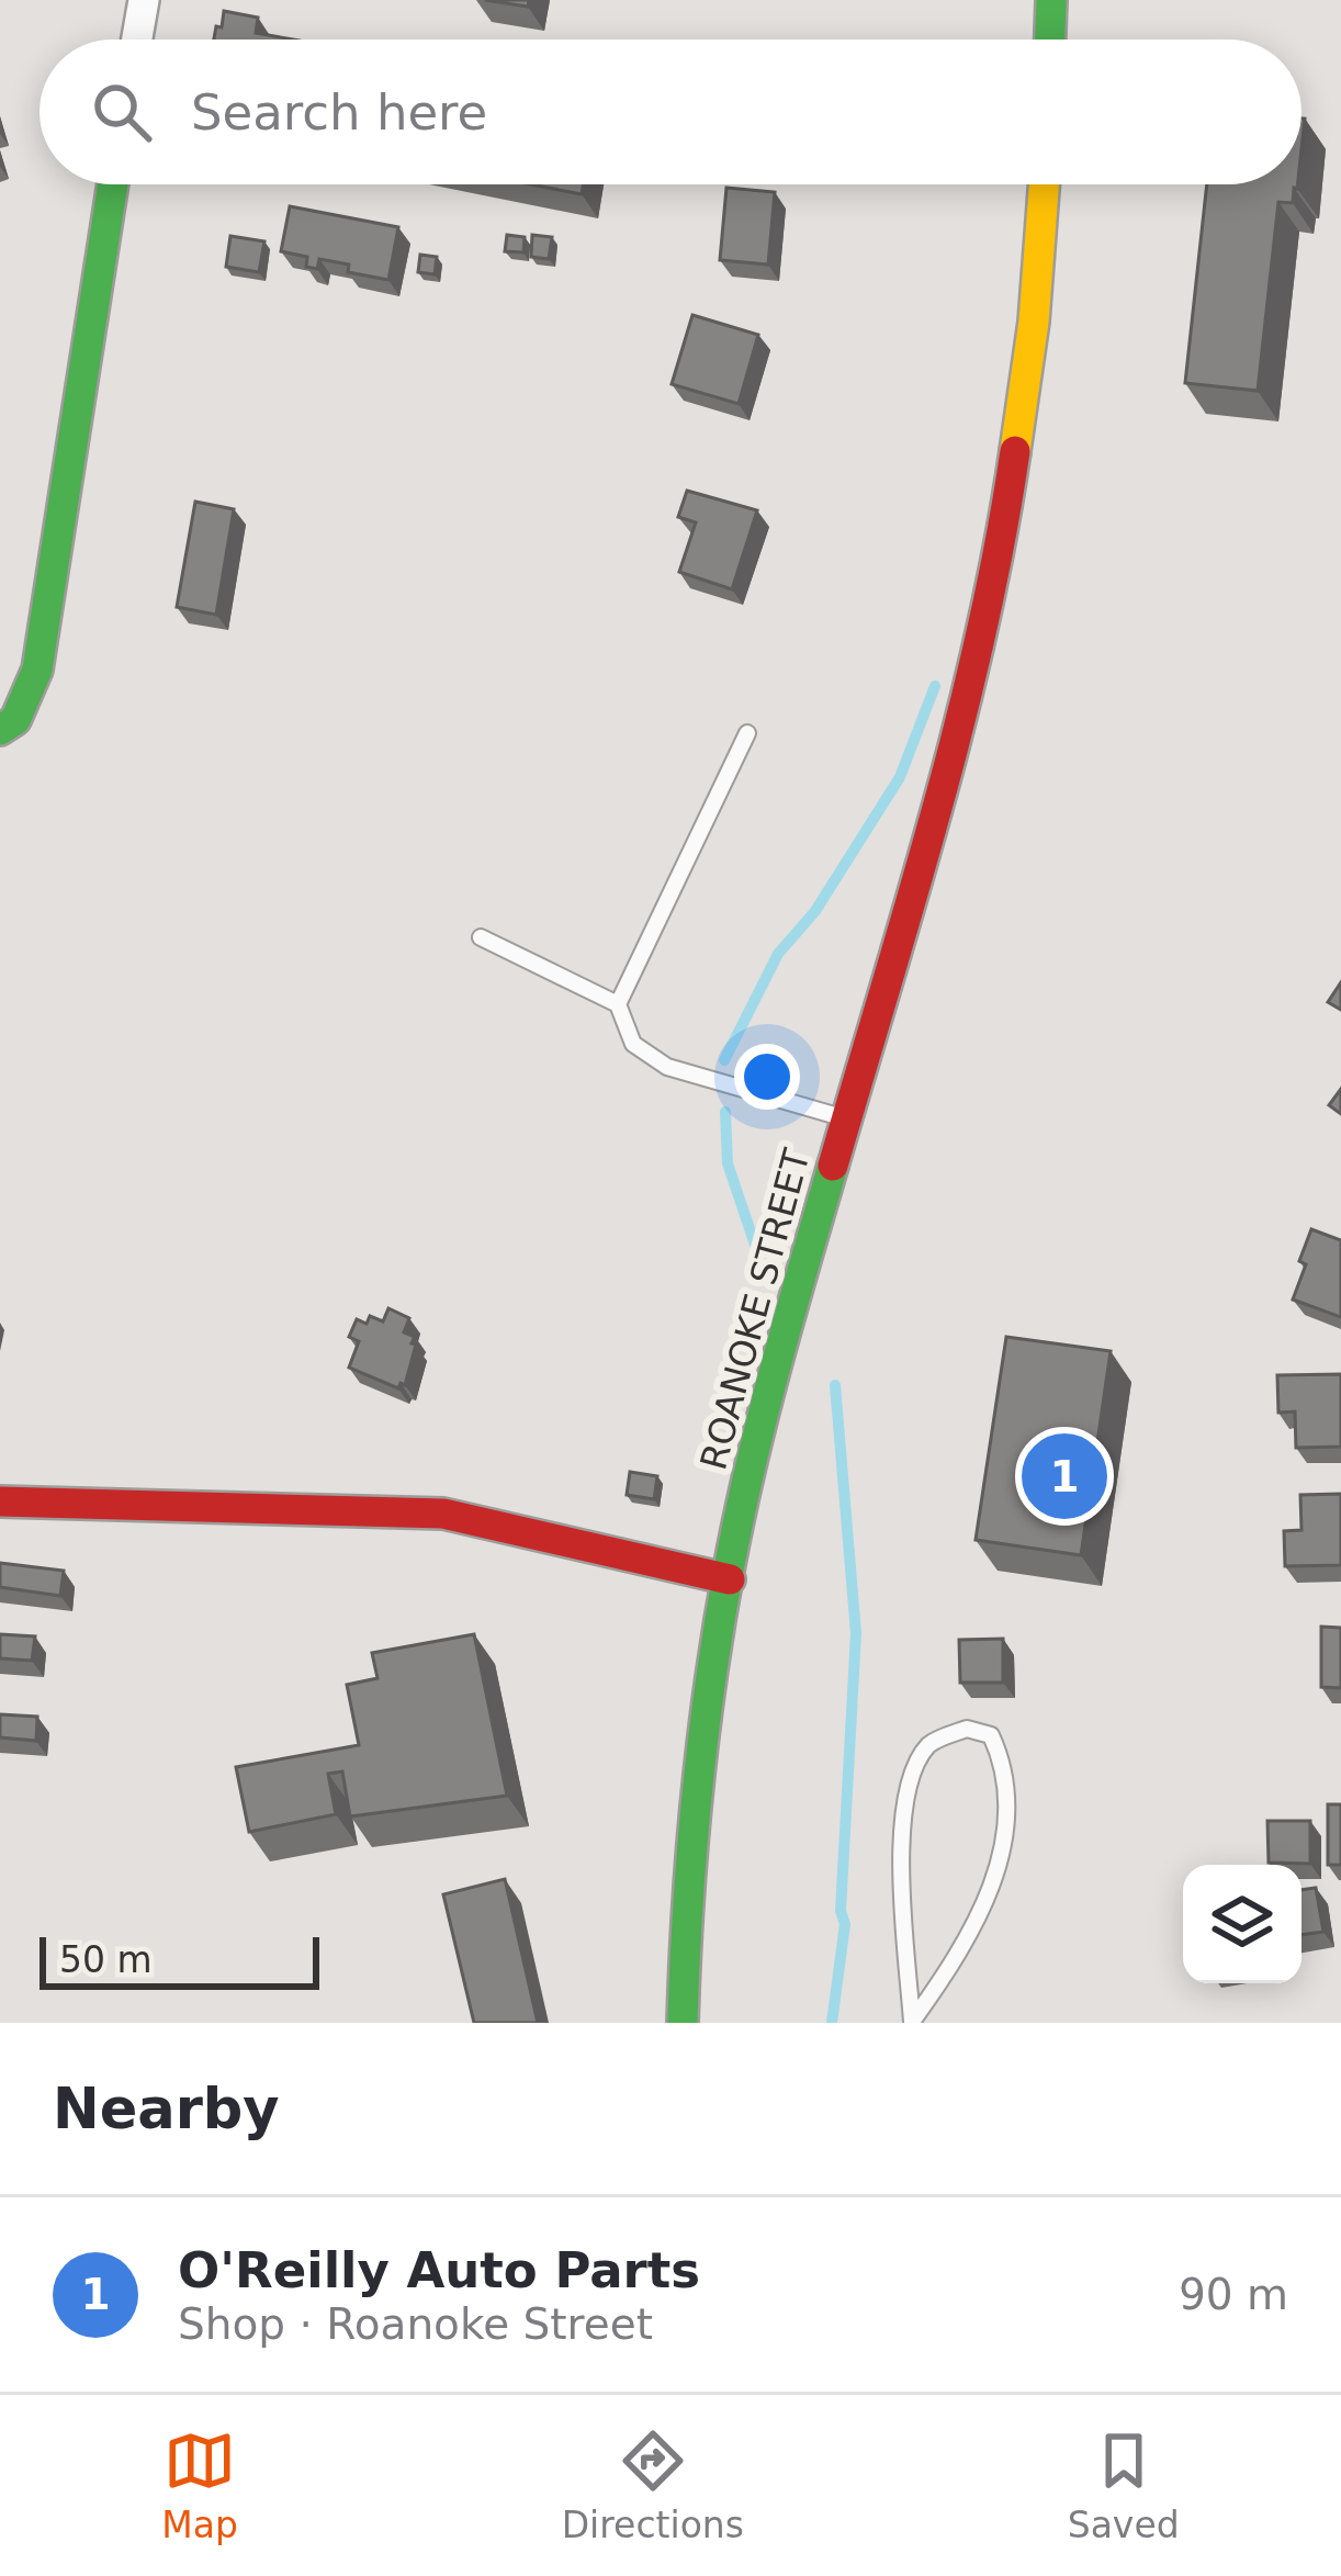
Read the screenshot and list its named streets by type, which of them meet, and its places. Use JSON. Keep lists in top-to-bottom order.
{
  "streets": {
    "main road": ["ROANOKE STREET"]
  },
  "scale_bar": "50 m",
  "page": {
    "search": "Search here",
    "pins": "1",
    "scale": "50 m",
    "heading": "Nearby",
    "list": [
      {
        "mark": "1",
        "name": "O'Reilly Auto Parts",
        "note": "Shop · Roanoke Street",
        "value": "90 m"
      }
    ],
    "nav": ["Map", "Directions", "Saved"]
  }
}
